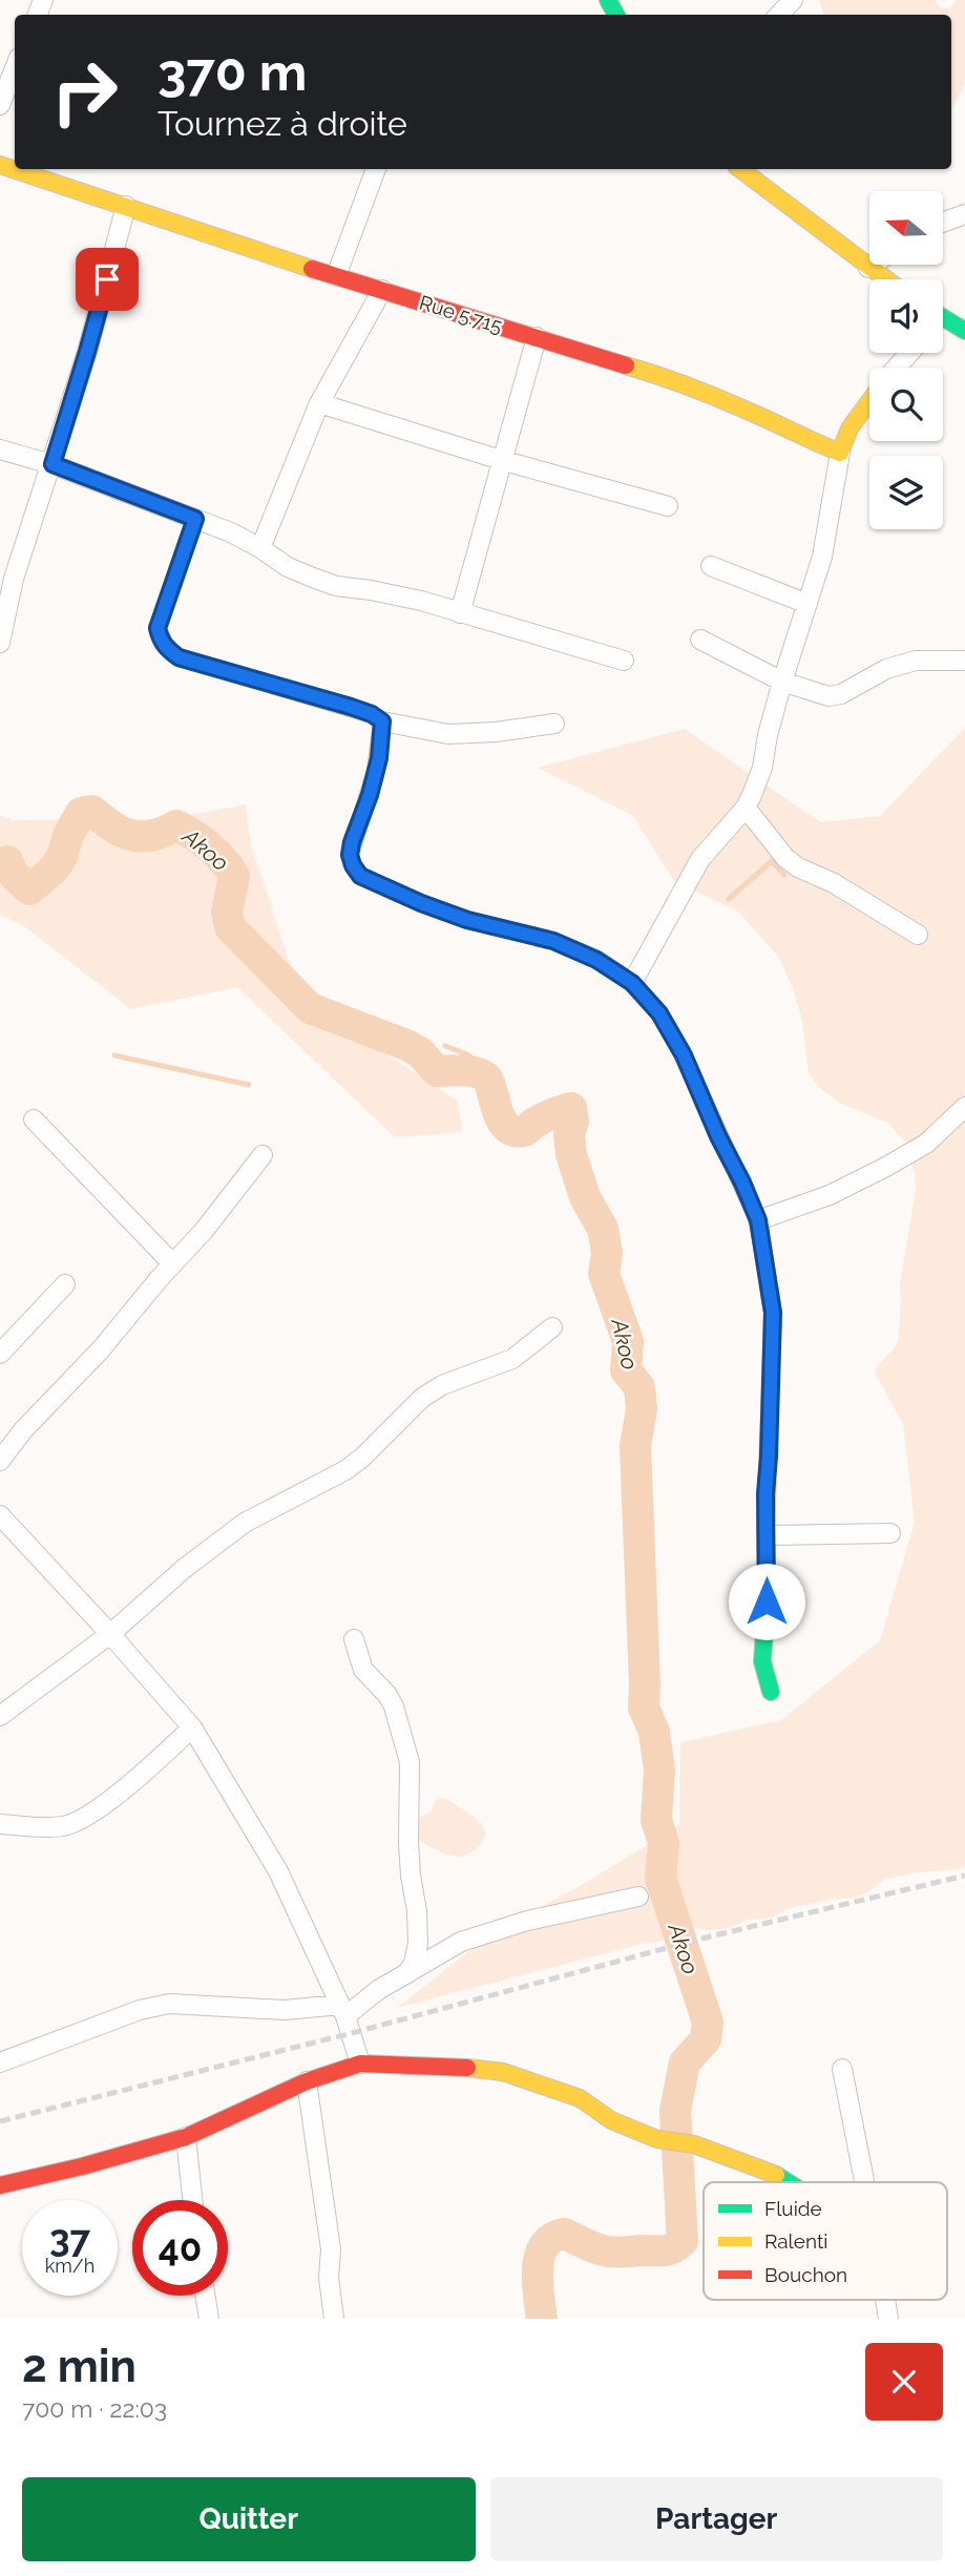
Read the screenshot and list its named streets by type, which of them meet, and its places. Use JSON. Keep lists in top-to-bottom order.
{
  "streets": {
    "street": ["Rue 5.715"]
  },
  "water": ["Akoo"],
  "legend": ["Fluide", "Ralenti", "Bouchon"],
  "north": "left",
  "page": {
    "turn": ["370 m", "Tournez à droite"],
    "speed": "37 km/h",
    "limit": "40",
    "heading": ["2 min", "700 m · 22:03"],
    "buttons": ["Quitter", "Partager"]
  }
}
